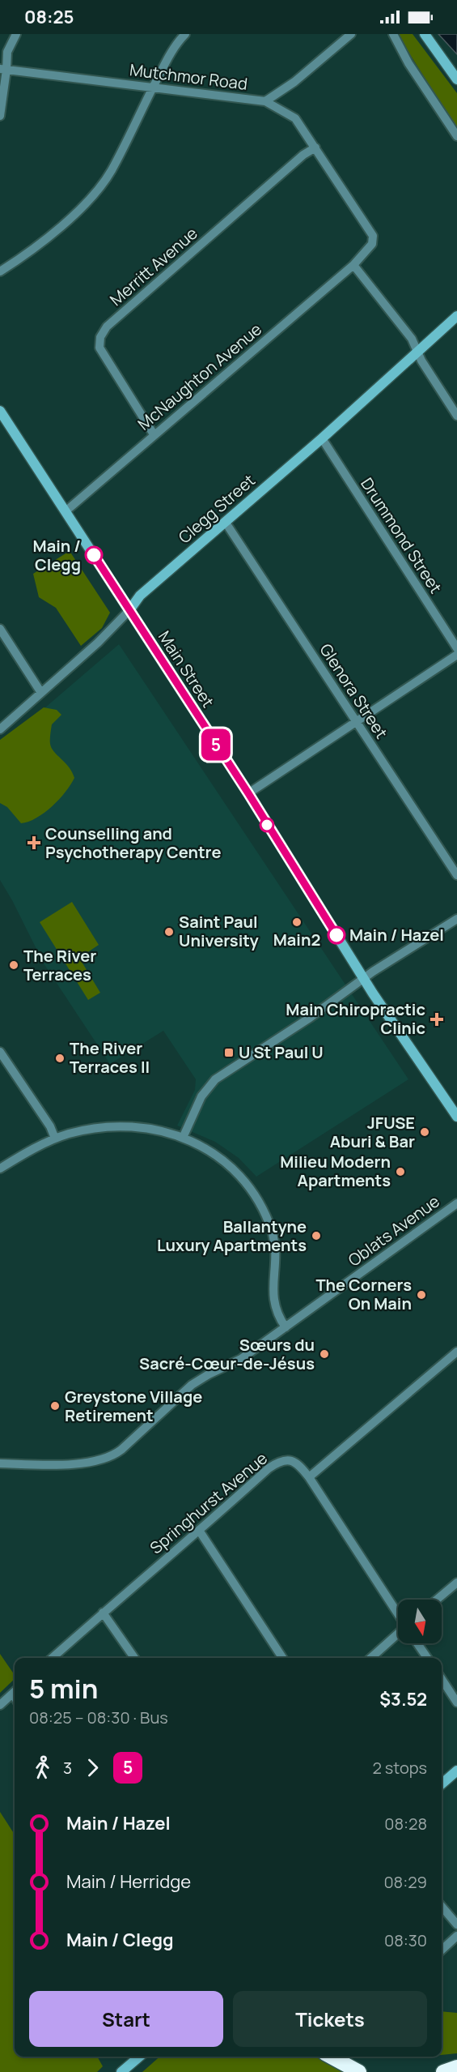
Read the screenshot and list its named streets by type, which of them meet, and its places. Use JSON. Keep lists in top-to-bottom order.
{
  "streets": {
    "main road": ["Clegg Street", "Main Street"],
    "street": [
      "Mutchmor Road",
      "Merritt Avenue",
      "McNaughton Avenue",
      "Drummond Street",
      "Glenora Street",
      "Oblats Avenue",
      "Springhurst Avenue"
    ]
  },
  "crossings": [
    ["Mutchmor Road", "McNaughton Avenue"],
    ["Merritt Avenue", "McNaughton Avenue"],
    ["McNaughton Avenue", "Main Street"],
    ["Clegg Street", "Drummond Street"],
    ["Clegg Street", "Main Street"],
    ["Clegg Street", "Glenora Street"]
  ],
  "places": {
    "other": [
      "Main / Clegg",
      "Main2",
      "Saint Paul University",
      "Main / Hazel",
      "The River Terraces",
      "The River Terraces II",
      "JFUSE Aburi & Bar",
      "Milieu Modern Apartments",
      "Ballantyne Luxury Apartments",
      "The Corners On Main",
      "Sœurs du Sacré-Cœur-de-Jésus",
      "Greystone Village Retirement"
    ],
    "health": ["Counselling and Psychotherapy Centre", "Main Chiropractic Clinic"],
    "transit": ["U St Paul U"]
  },
  "lines": ["bus line 5"],
  "north": "bottom",
  "page": {
    "status": "08:25",
    "on_map": "5",
    "heading": ["5 min", "08:25 – 08:30 · Bus", "$3.52"],
    "legs": ["3", "5", "2 stops"],
    "list": [
      {
        "name": "Main / Hazel",
        "value": "08:28"
      },
      {
        "name": "Main / Herridge",
        "value": "08:29"
      },
      {
        "name": "Main / Clegg",
        "value": "08:30"
      }
    ],
    "buttons": ["Start", "Tickets"]
  }
}
